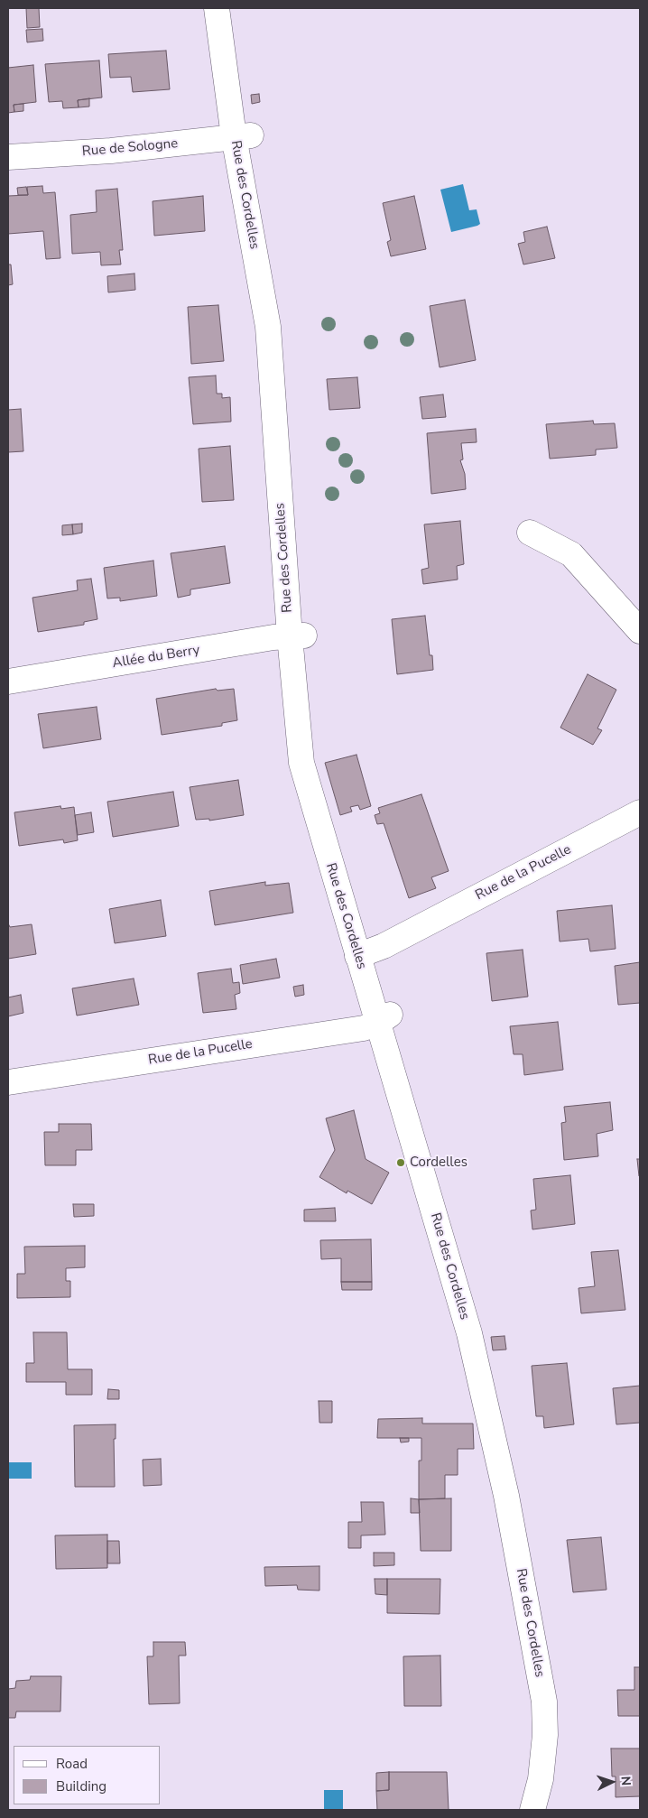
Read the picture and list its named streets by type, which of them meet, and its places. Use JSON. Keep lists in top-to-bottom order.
{
  "streets": {
    "street": [
      "Rue de Sologne",
      "Rue des Cordelles",
      "Allée du Berry",
      "Rue de la Pucelle"
    ]
  },
  "crossings": [
    ["Rue de Sologne", "Rue des Cordelles"],
    ["Rue des Cordelles", "Allée du Berry"],
    ["Rue des Cordelles", "Rue de la Pucelle"]
  ],
  "places": ["Cordelles"],
  "legend": ["Road", "Building"],
  "north": "right"
}
